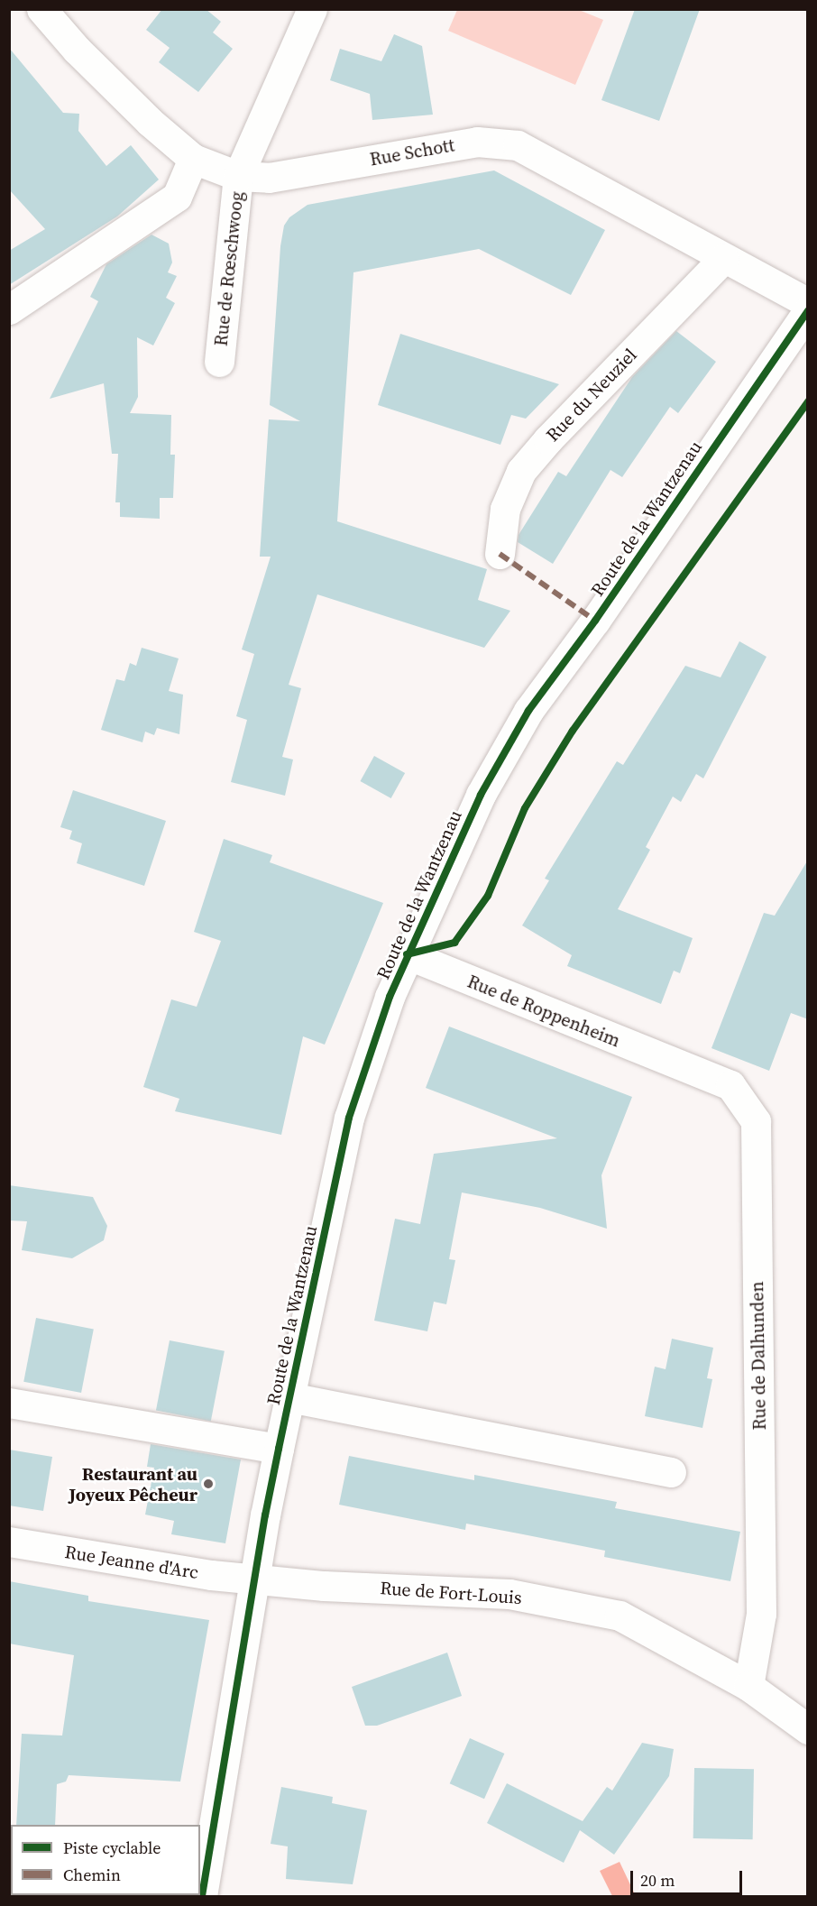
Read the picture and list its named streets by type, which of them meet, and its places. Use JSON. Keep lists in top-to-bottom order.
{
  "streets": {
    "street": [
      "Rue Schott",
      "Rue de Rœschwoog",
      "Rue du Neuziel",
      "Route de la Wantzenau",
      "Rue de Roppenheim",
      "Rue de Dalhunden",
      "Rue Jeanne d'Arc",
      "Rue de Fort-Louis"
    ]
  },
  "crossings": [
    ["Rue Schott", "Rue de Rœschwoog"],
    ["Rue Schott", "Rue du Neuziel"],
    ["Route de la Wantzenau", "Rue de Roppenheim"],
    ["Route de la Wantzenau", "Rue Jeanne d'Arc"],
    ["Route de la Wantzenau", "Rue de Fort-Louis"],
    ["Rue de Roppenheim", "Rue de Dalhunden"],
    ["Rue de Dalhunden", "Rue de Fort-Louis"],
    ["Rue Jeanne d'Arc", "Rue de Fort-Louis"]
  ],
  "places": ["Restaurant au Joyeux Pêcheur"],
  "legend": ["Piste cyclable", "Chemin"],
  "scale_bar": "20 m"
}
